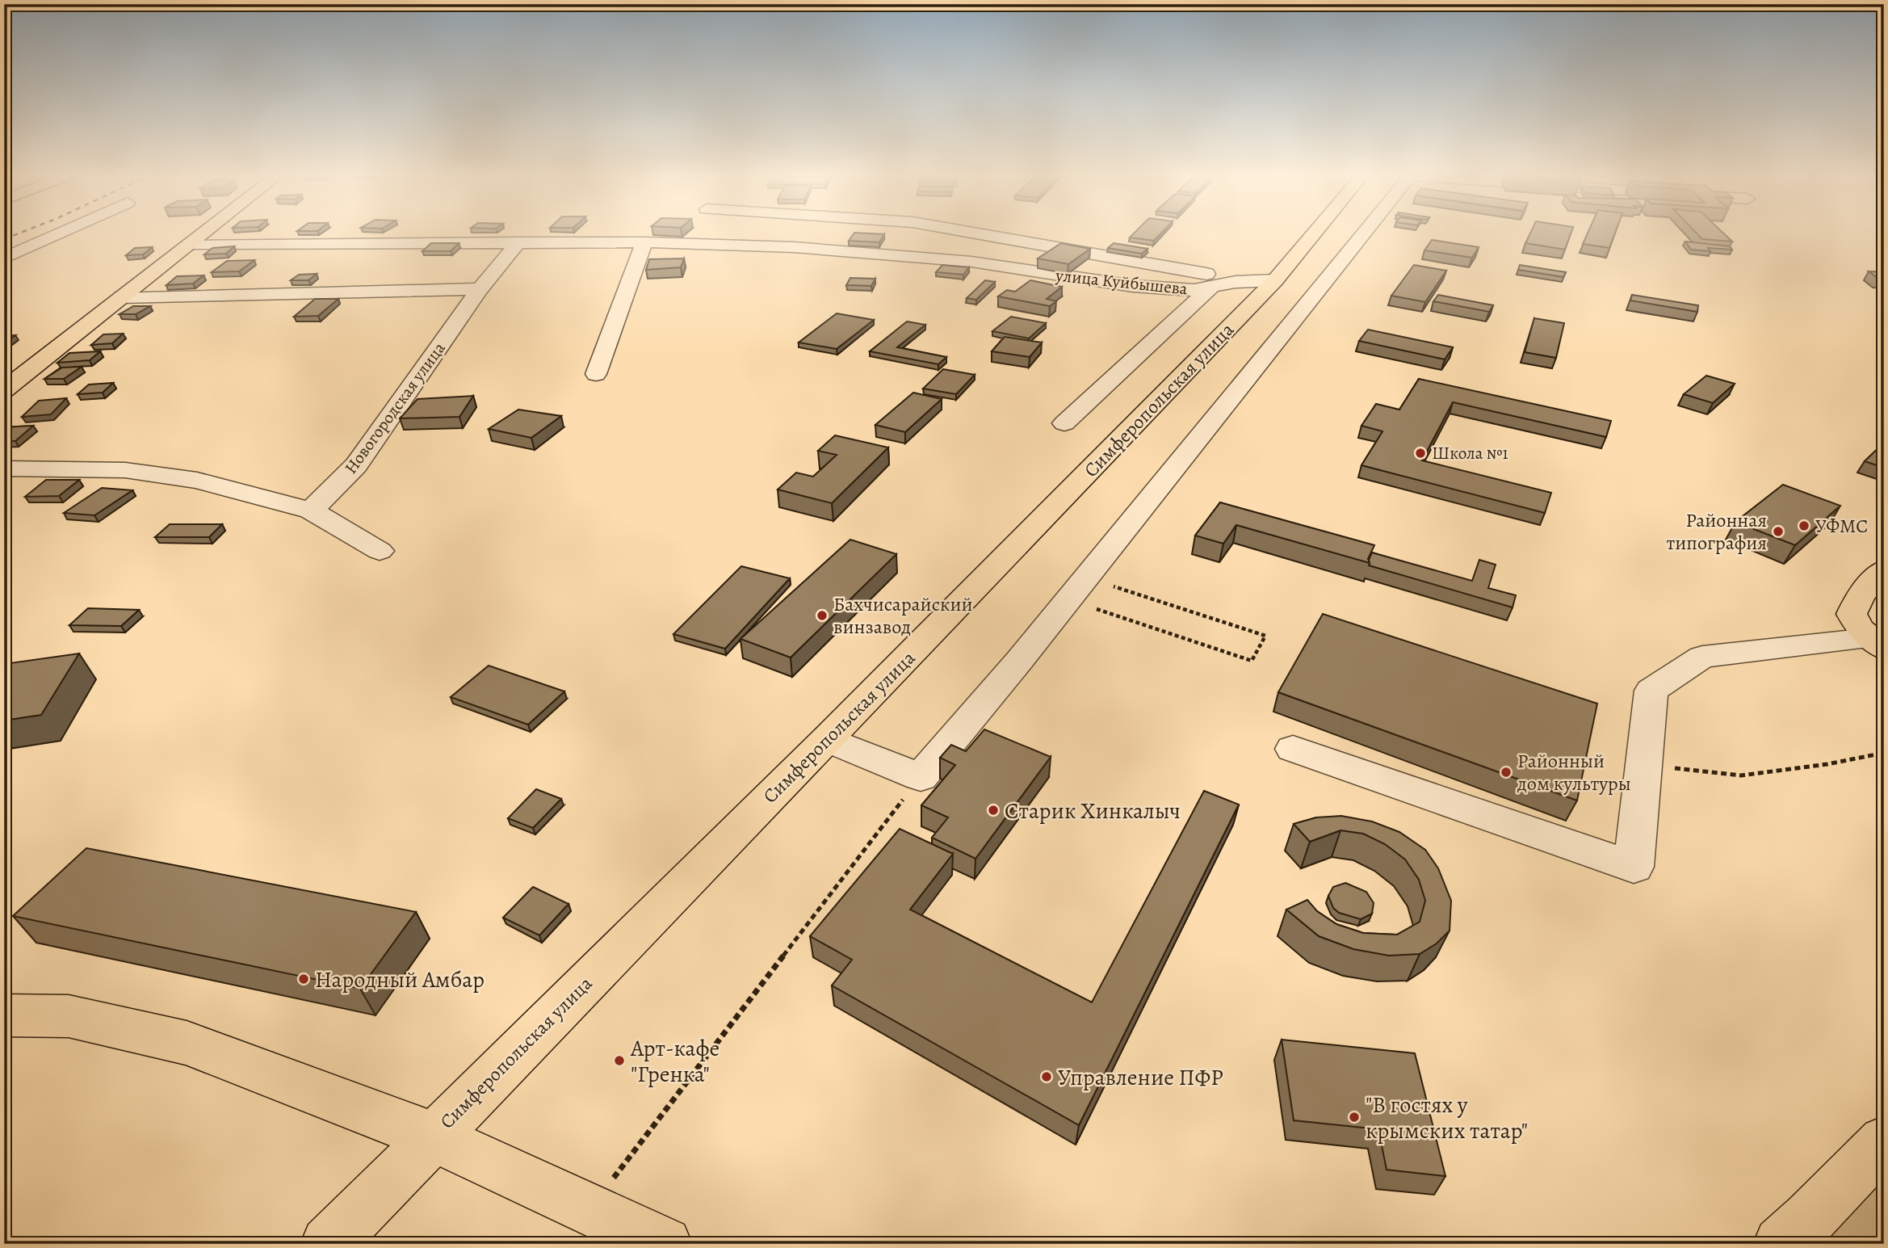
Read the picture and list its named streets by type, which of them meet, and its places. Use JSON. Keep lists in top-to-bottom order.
{
  "streets": {
    "main road": ["Симферопольская улица"],
    "street": ["улица Куйбышева", "Новогородская улица"]
  },
  "crossings": [
    ["улица Куйбышева", "Симферопольская улица"],
    ["улица Куйбышева", "Новогородская улица"]
  ],
  "places": [
    "Школа №1",
    "УФМС",
    "Районная типография",
    "Бахчисарайский винзавод",
    "Районный дом культуры",
    "Старик Хинкалыч",
    "Народный Амбар",
    "Арт-кафе \"Гренка\"",
    "Управление ПФР",
    "\"В гостях у крымских татар\""
  ]
}
